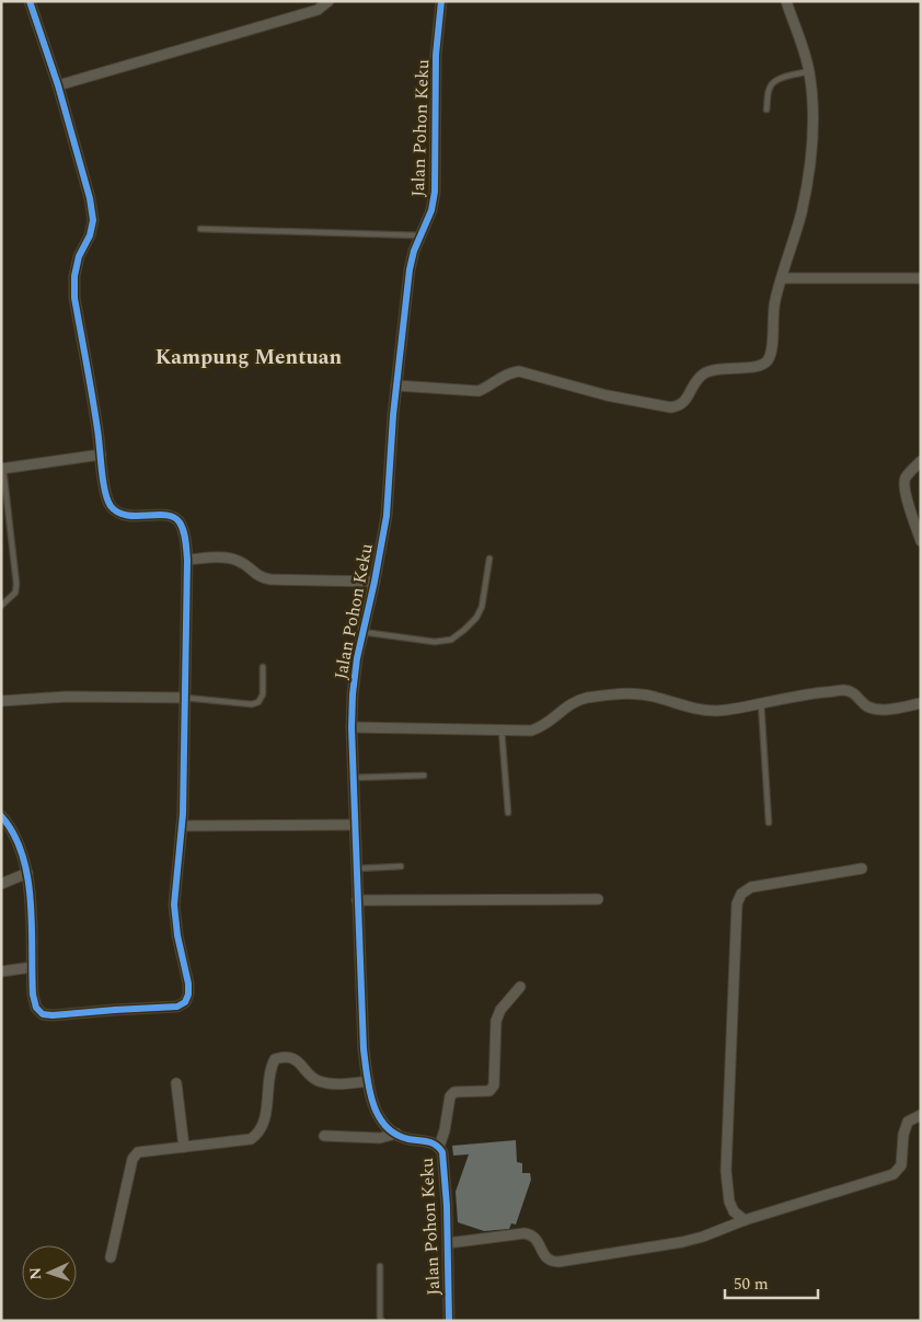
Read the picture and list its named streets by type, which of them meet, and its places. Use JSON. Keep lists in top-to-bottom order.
{
  "streets": {
    "street": ["Jalan Pohon Keku"]
  },
  "districts": ["Kampung Mentuan"],
  "scale_bar": "50 m",
  "north": "left"
}
